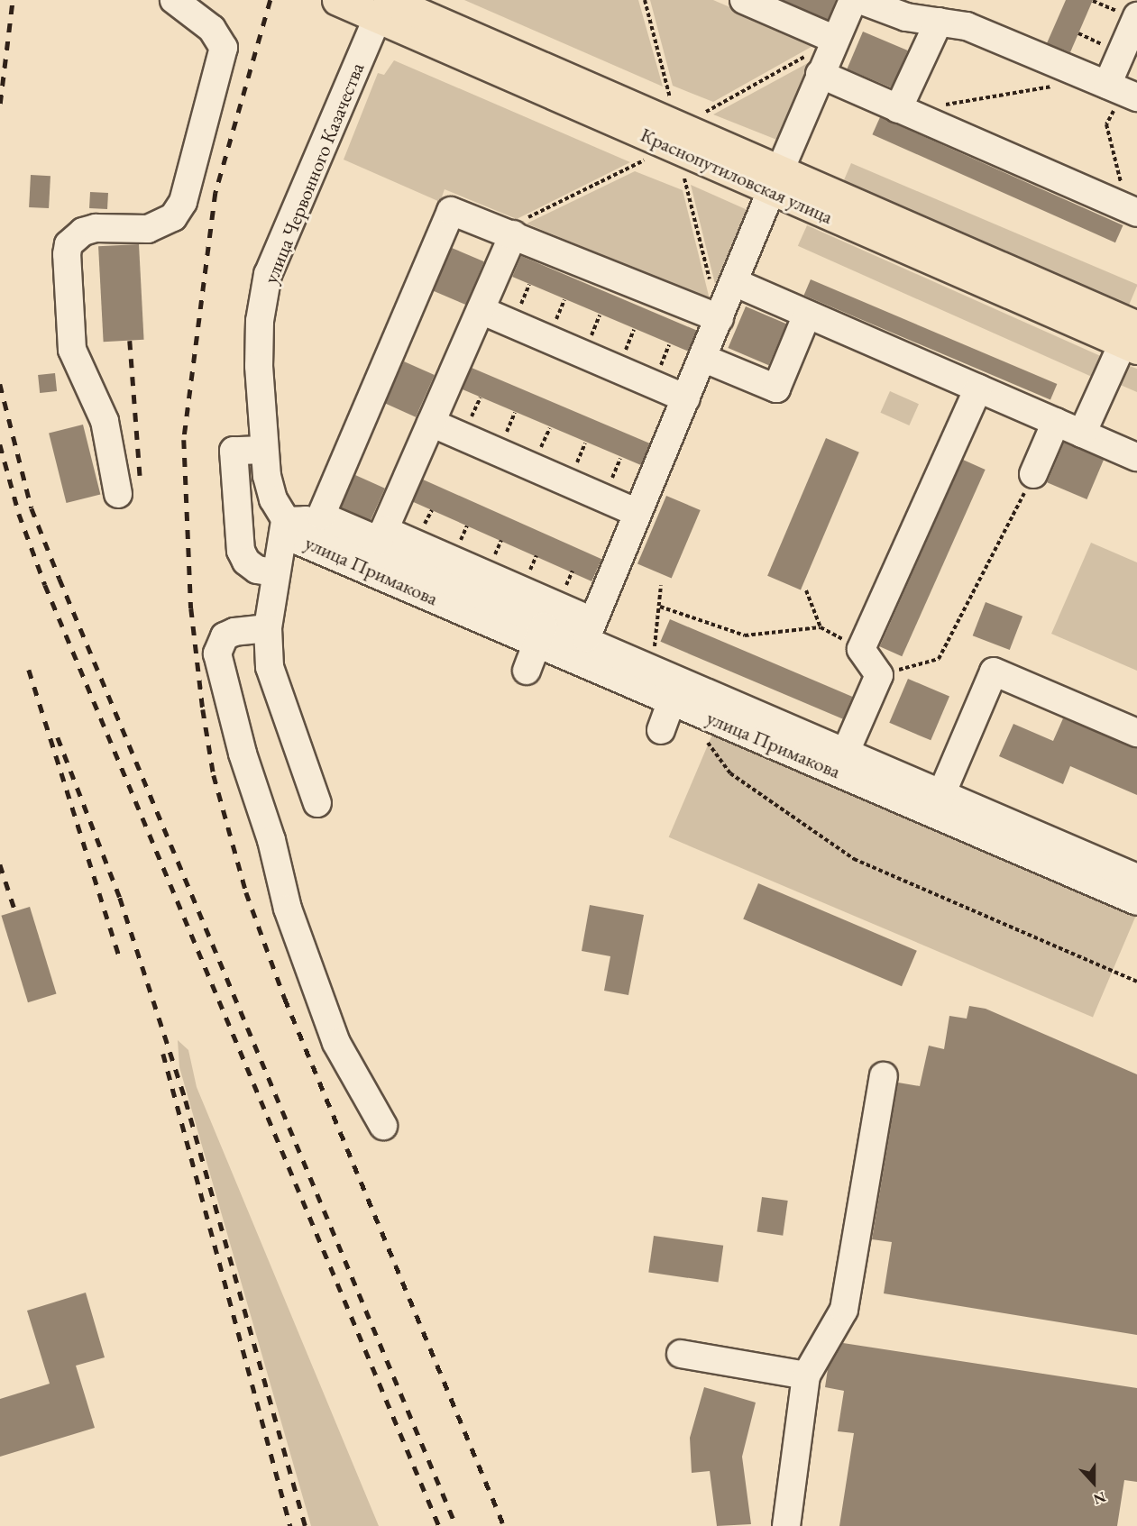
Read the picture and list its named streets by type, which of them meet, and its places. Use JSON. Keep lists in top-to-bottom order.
{
  "streets": {
    "main road": ["Краснопутиловская улица"],
    "street": ["улица Червонного Казачества", "улица Примакова"]
  },
  "crossings": [
    ["улица Червонного Казачества", "Краснопутиловская улица"],
    ["улица Червонного Казачества", "улица Примакова"]
  ],
  "north": "bottom"
}
